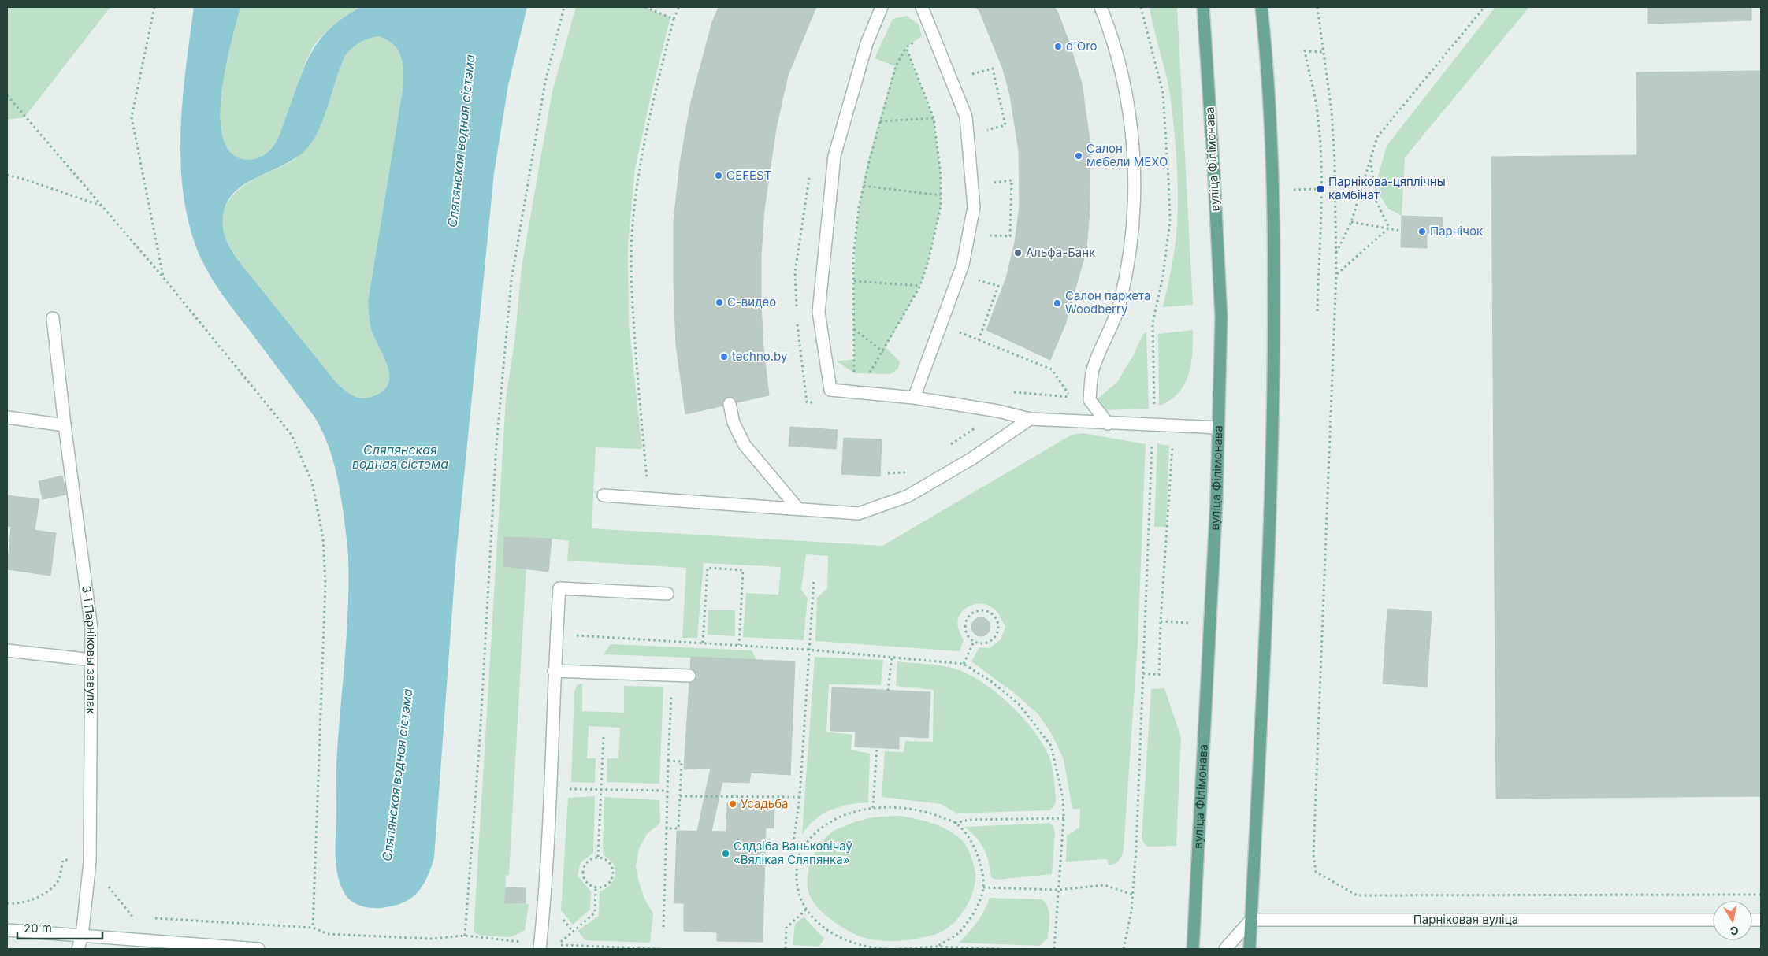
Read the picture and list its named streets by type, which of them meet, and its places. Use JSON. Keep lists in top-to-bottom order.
{
  "streets": {
    "main road": ["вуліца Філімонава"],
    "street": ["3-і Парніковы завулак", "Парніковая вуліца"]
  },
  "water": ["Сляпянская водная сістэма"],
  "places": {
    "other": [
      "d'Oro",
      "Салон мебели MEXO",
      "GEFEST",
      "Парнічoк",
      "Альфа-Банк",
      "С-видео",
      "Салон паркета Woodberry",
      "techno.by",
      "Усадьба",
      "Сядзіба Ваньковічаў «Вялікая Сляпянка»"
    ],
    "transit": ["Парнікова-цяплічны камбінат"]
  },
  "scale_bar": "20 m",
  "north": "bottom"
}
